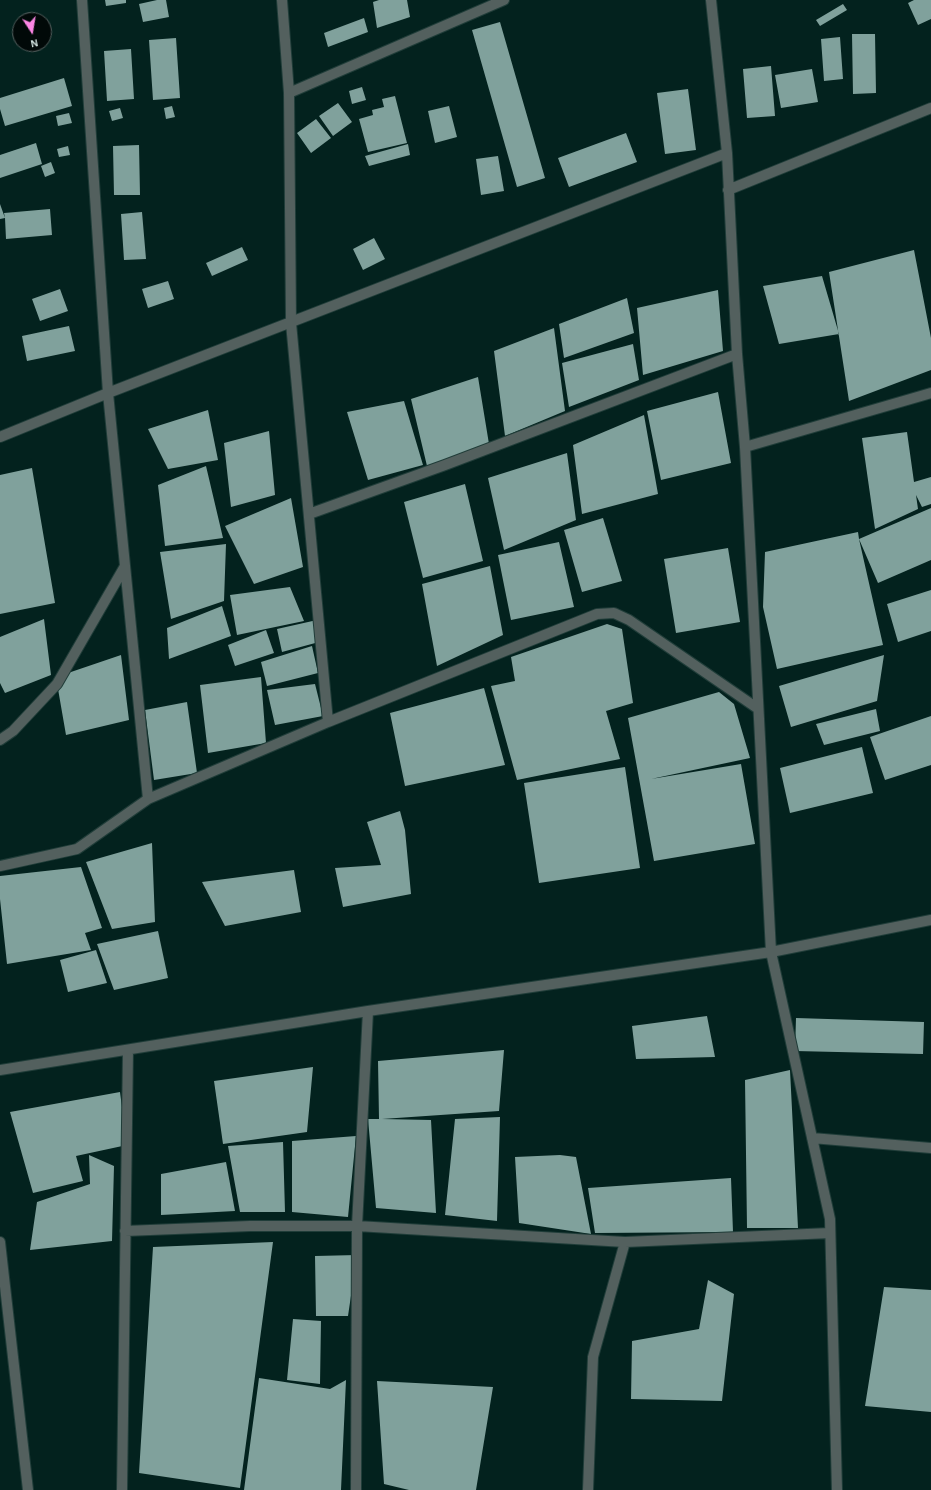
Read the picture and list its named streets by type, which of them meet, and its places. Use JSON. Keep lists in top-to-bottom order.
{
  "north": "bottom"
}
